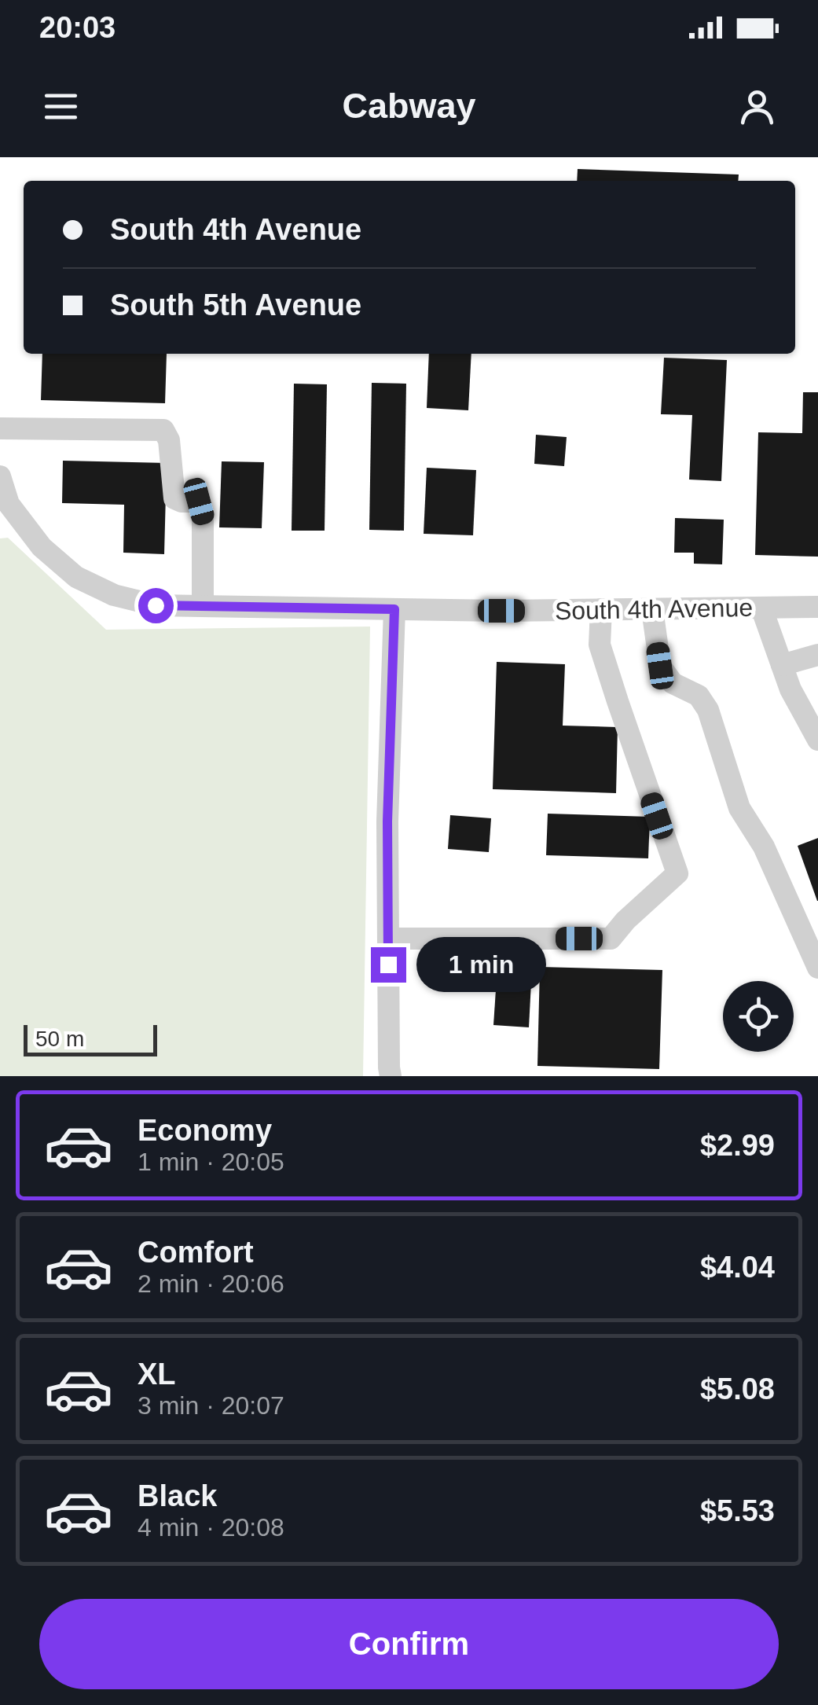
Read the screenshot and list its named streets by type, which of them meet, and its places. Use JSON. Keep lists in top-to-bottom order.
{
  "streets": {
    "street": ["South 4th Avenue"]
  },
  "scale_bar": "50 m",
  "page": {
    "status": "20:03",
    "header": "Cabway",
    "banner": ["South 4th Avenue", "South 5th Avenue"],
    "bubble": "1 min",
    "scale": "50 m",
    "list": [
      {
        "name": "Economy",
        "note": "1 min · 20:05",
        "value": "$2.99"
      },
      {
        "name": "Comfort",
        "note": "2 min · 20:06",
        "value": "$4.04"
      },
      {
        "name": "XL",
        "note": "3 min · 20:07",
        "value": "$5.08"
      },
      {
        "name": "Black",
        "note": "4 min · 20:08",
        "value": "$5.53"
      }
    ],
    "buttons": "Confirm"
  }
}
